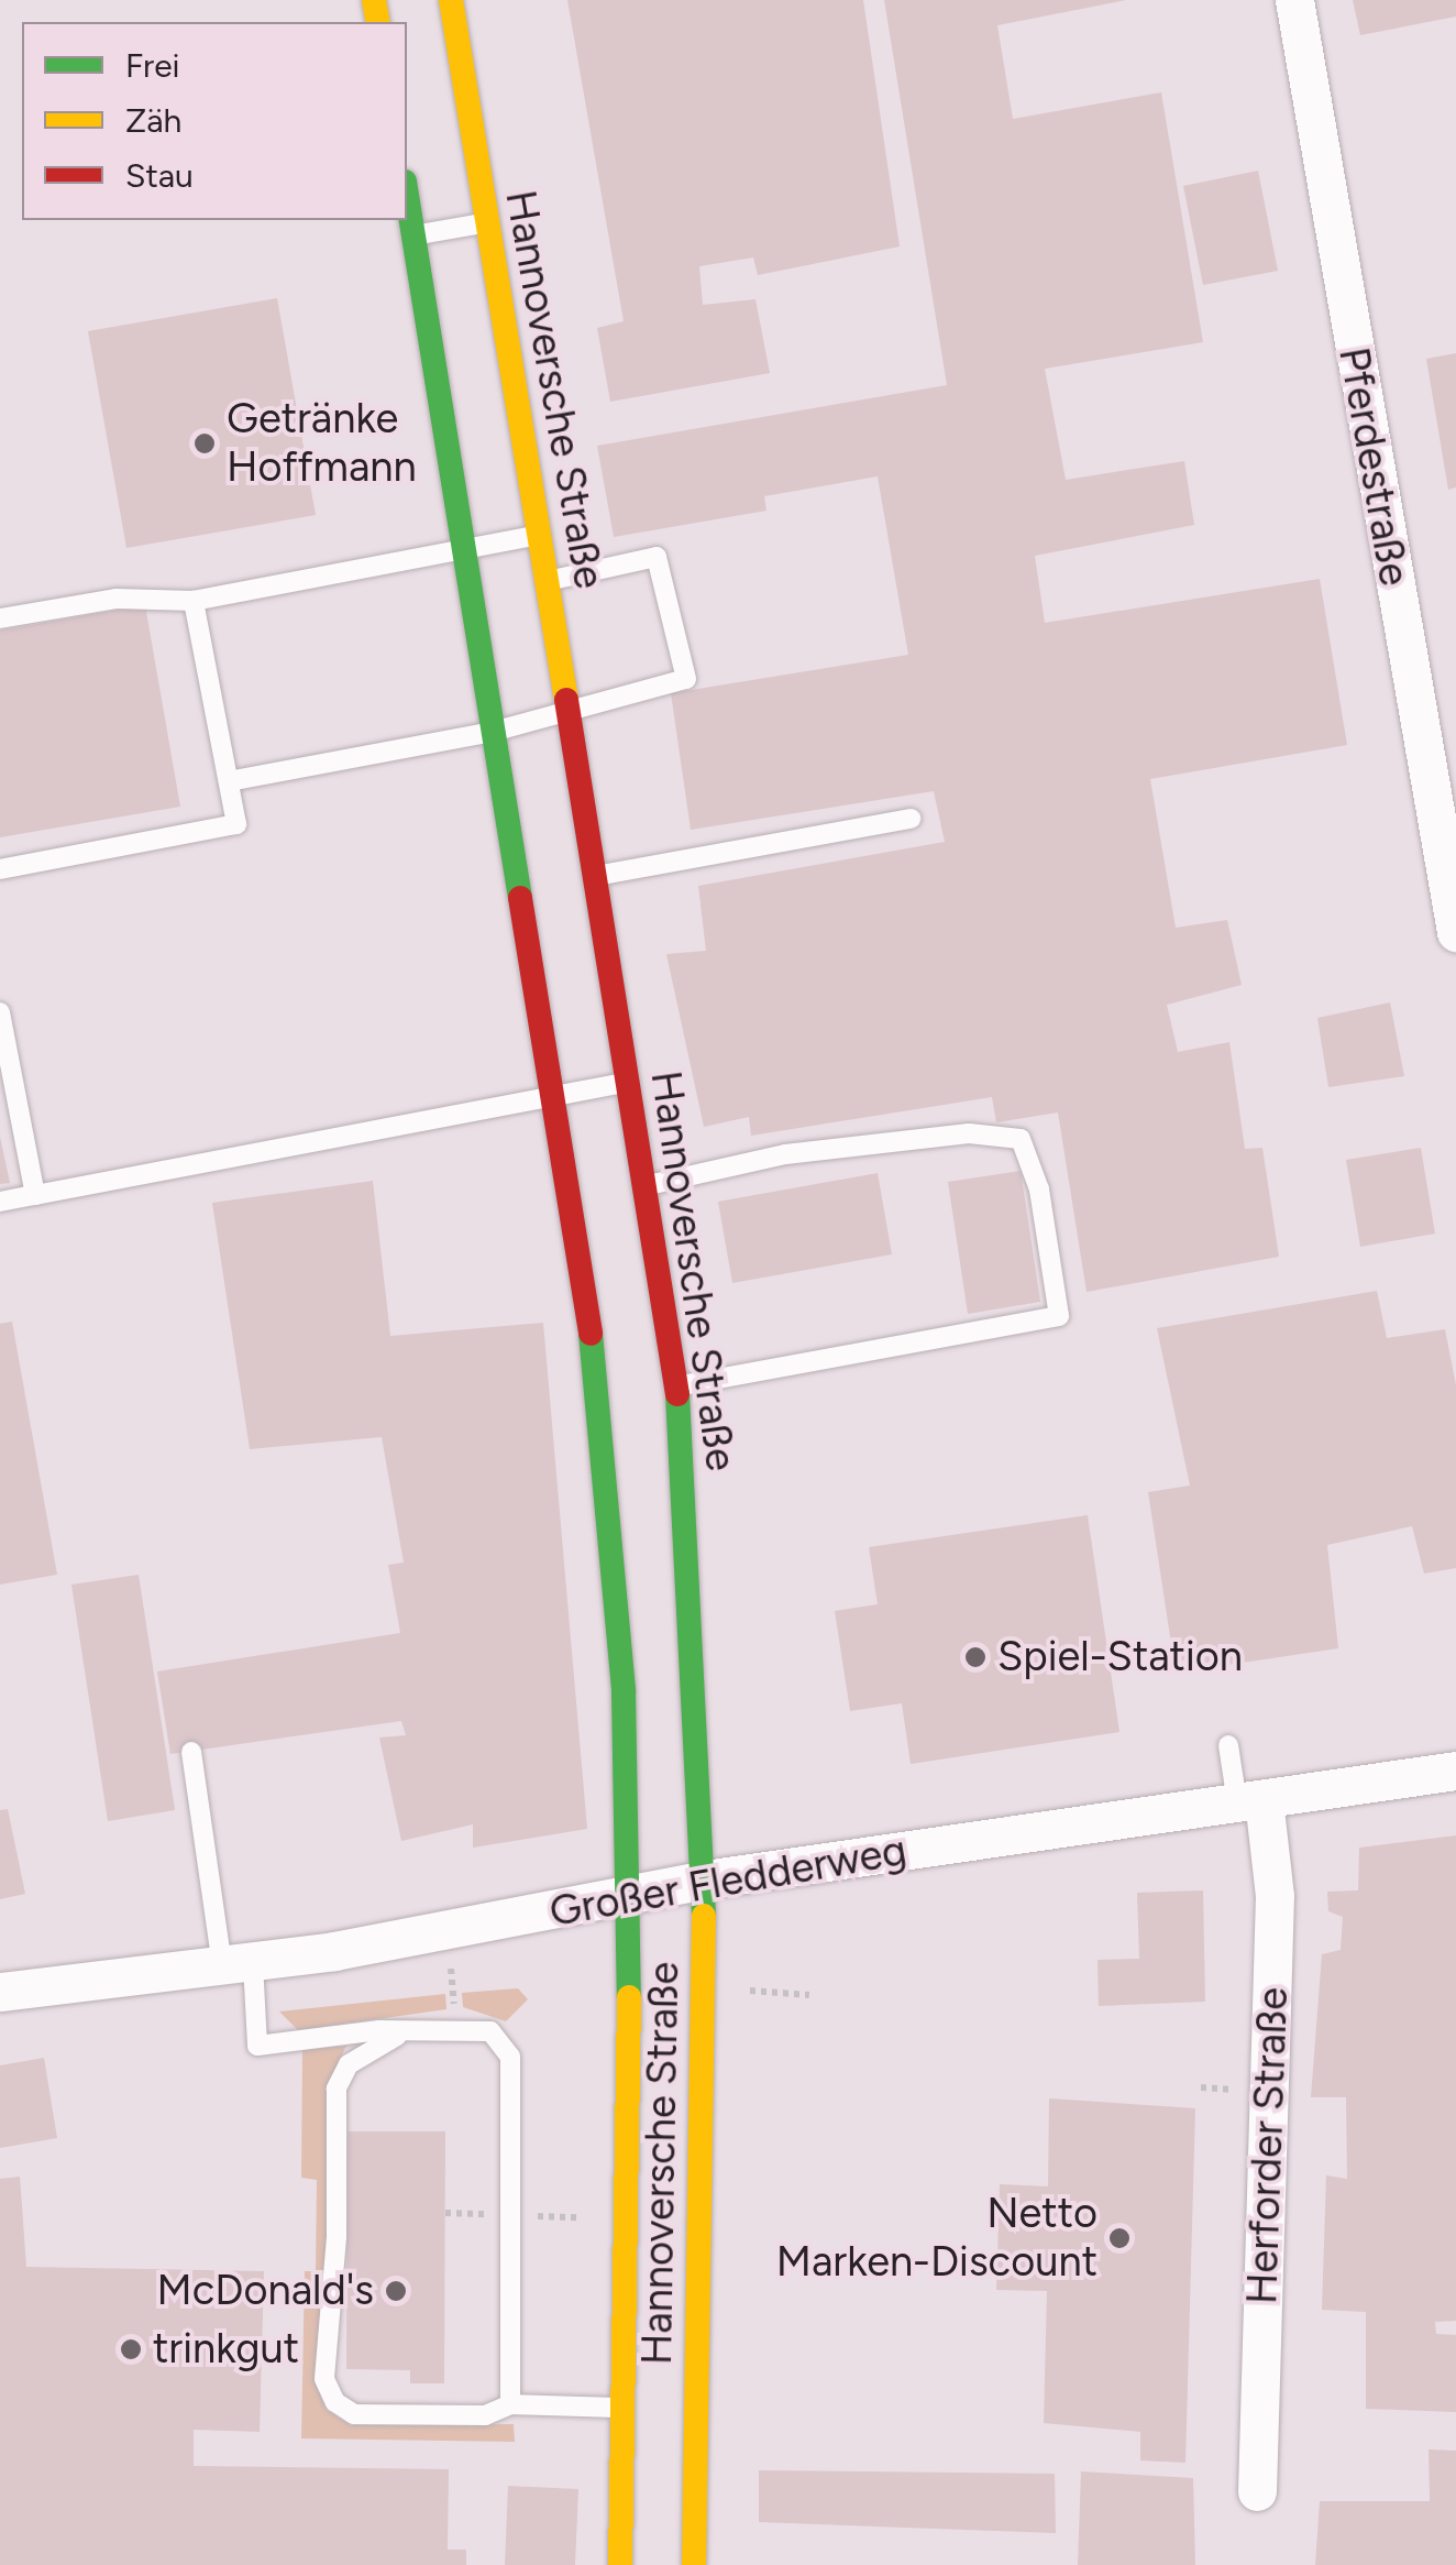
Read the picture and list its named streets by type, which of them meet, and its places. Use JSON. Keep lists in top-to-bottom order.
{
  "streets": {
    "main road": ["Hannoversche Straße"],
    "street": ["Pferdestraße", "Großer Fledderweg", "Herforder Straße"]
  },
  "crossings": [
    ["Hannoversche Straße", "Großer Fledderweg"],
    ["Großer Fledderweg", "Herforder Straße"]
  ],
  "places": [
    "Getränke Hoffmann",
    "Spiel-Station",
    "Netto Marken-Discount",
    "McDonald's",
    "trinkgut"
  ],
  "legend": ["Frei", "Zäh", "Stau"]
}
